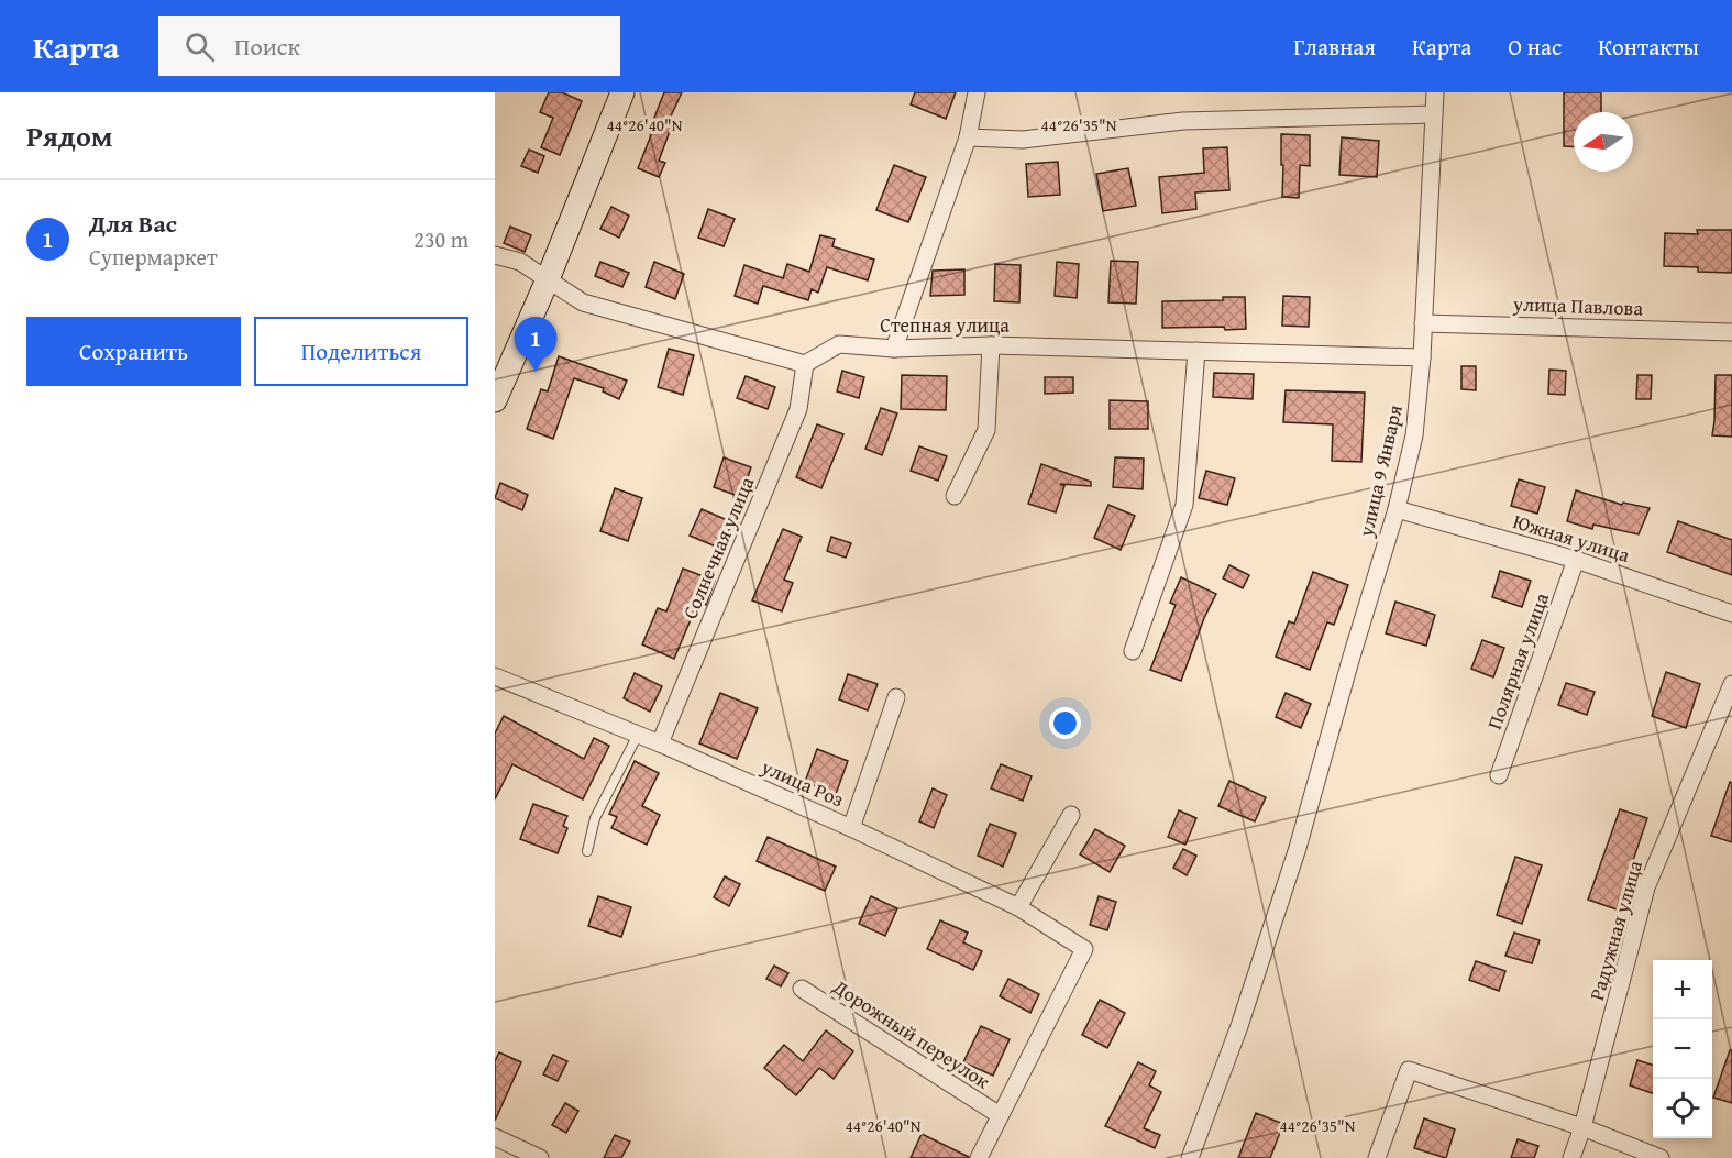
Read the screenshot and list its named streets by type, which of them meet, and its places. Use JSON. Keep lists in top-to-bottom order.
{
  "streets": {
    "street": [
      "улица Павлова",
      "Степная улица",
      "улица 9 Января",
      "Южная улица",
      "Солнечная улица",
      "Полярная улица",
      "улица Роз",
      "Радужная улица",
      "Дорожный переулок"
    ]
  },
  "crossings": [
    ["улица Павлова", "улица 9 Января"],
    ["Степная улица", "улица 9 Января"],
    ["Степная улица", "Солнечная улица"],
    ["улица 9 Января", "Южная улица"],
    ["Южная улица", "Полярная улица"],
    ["Солнечная улица", "улица Роз"],
    ["улица Роз", "Дорожный переулок"]
  ],
  "north": "left",
  "page": {
    "header": "Карта",
    "search": "Поиск",
    "nav": [
      "Главная",
      "Карта",
      "О нас",
      "Контакты"
    ],
    "heading": "Рядом",
    "list": [
      {
        "mark": "1",
        "name": "Для Вас",
        "note": "Супермаркет",
        "value": "230 m"
      }
    ],
    "buttons": ["Сохранить", "Поделиться"],
    "pins": "1",
    "map_buttons": ["+", "−"]
  },
  "coordinates": ["44°26'40\"N", "44°26'35\"N"]
}
